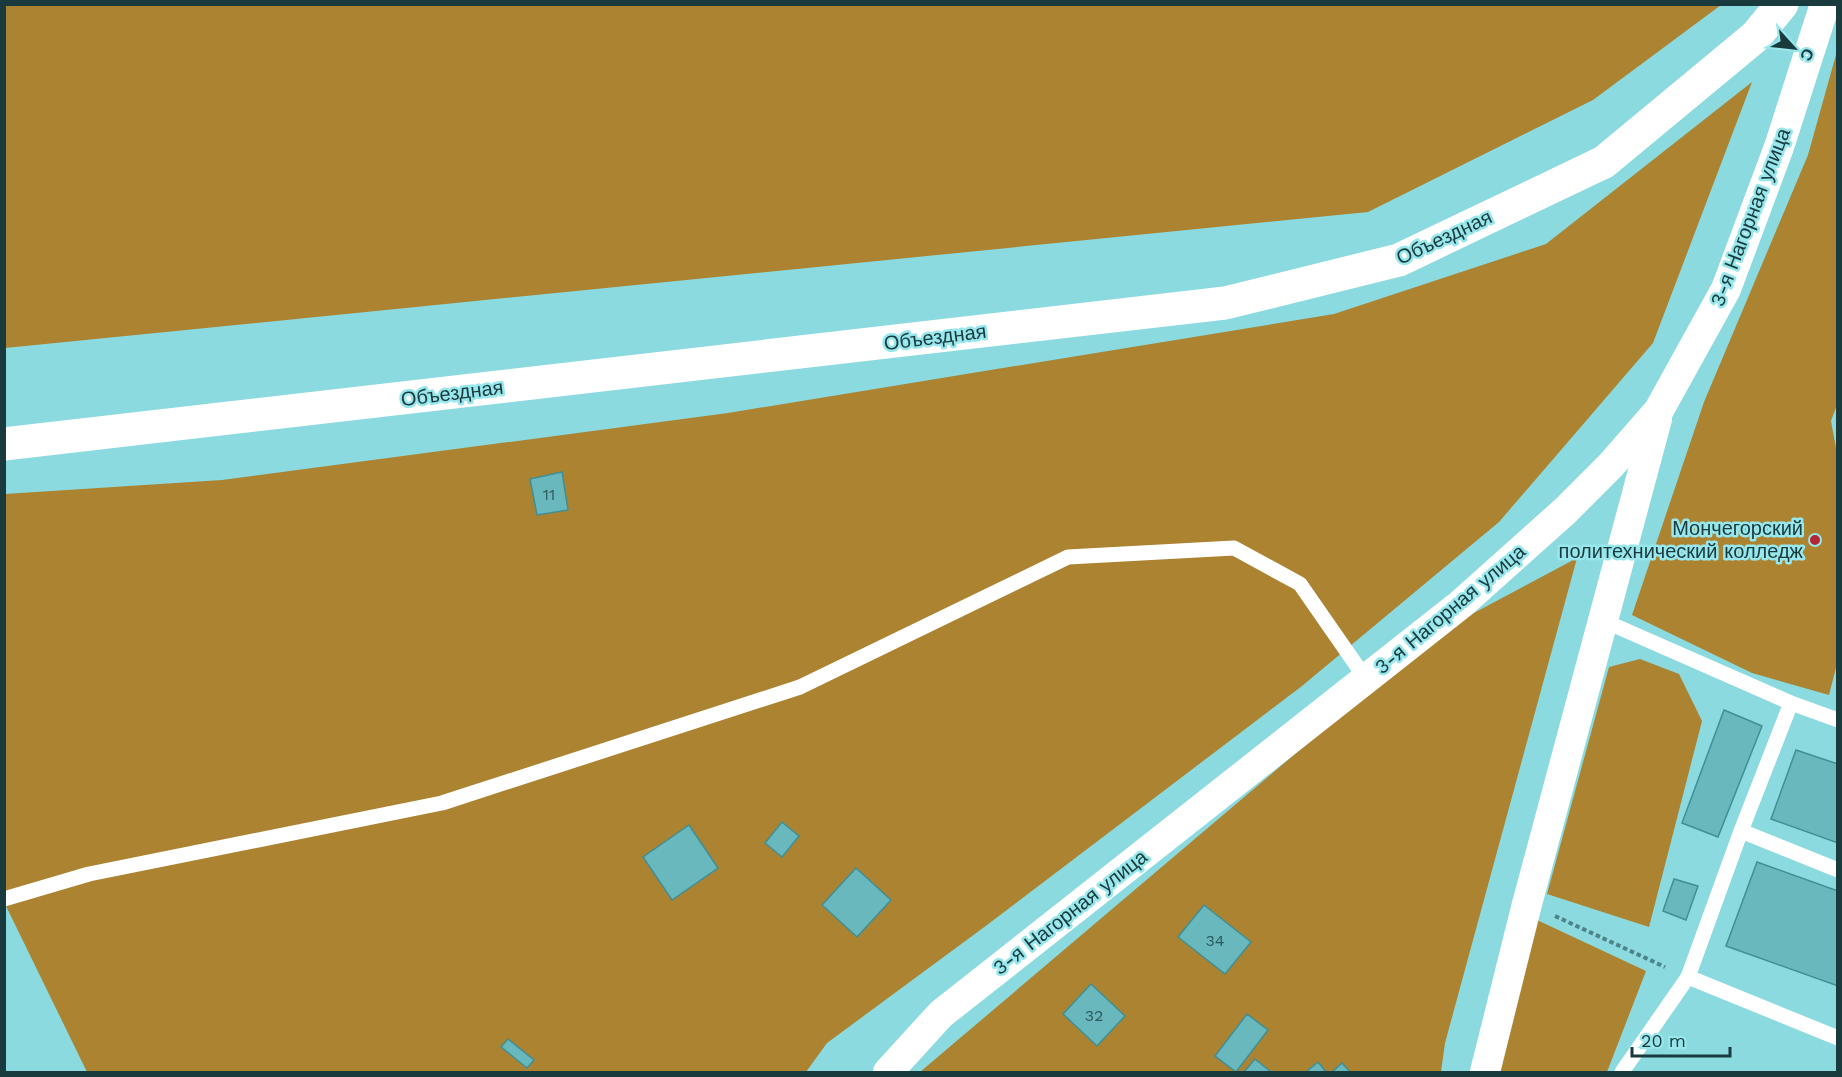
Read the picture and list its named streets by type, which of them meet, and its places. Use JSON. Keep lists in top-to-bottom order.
{
  "streets": {
    "street": ["3-я Нагорная улица", "Объездная"]
  },
  "places": ["Мончегорский политехнический колледж"],
  "house_numbers": ["11", "34", "32"],
  "scale_bar": "20 m",
  "north": "bottom right"
}
